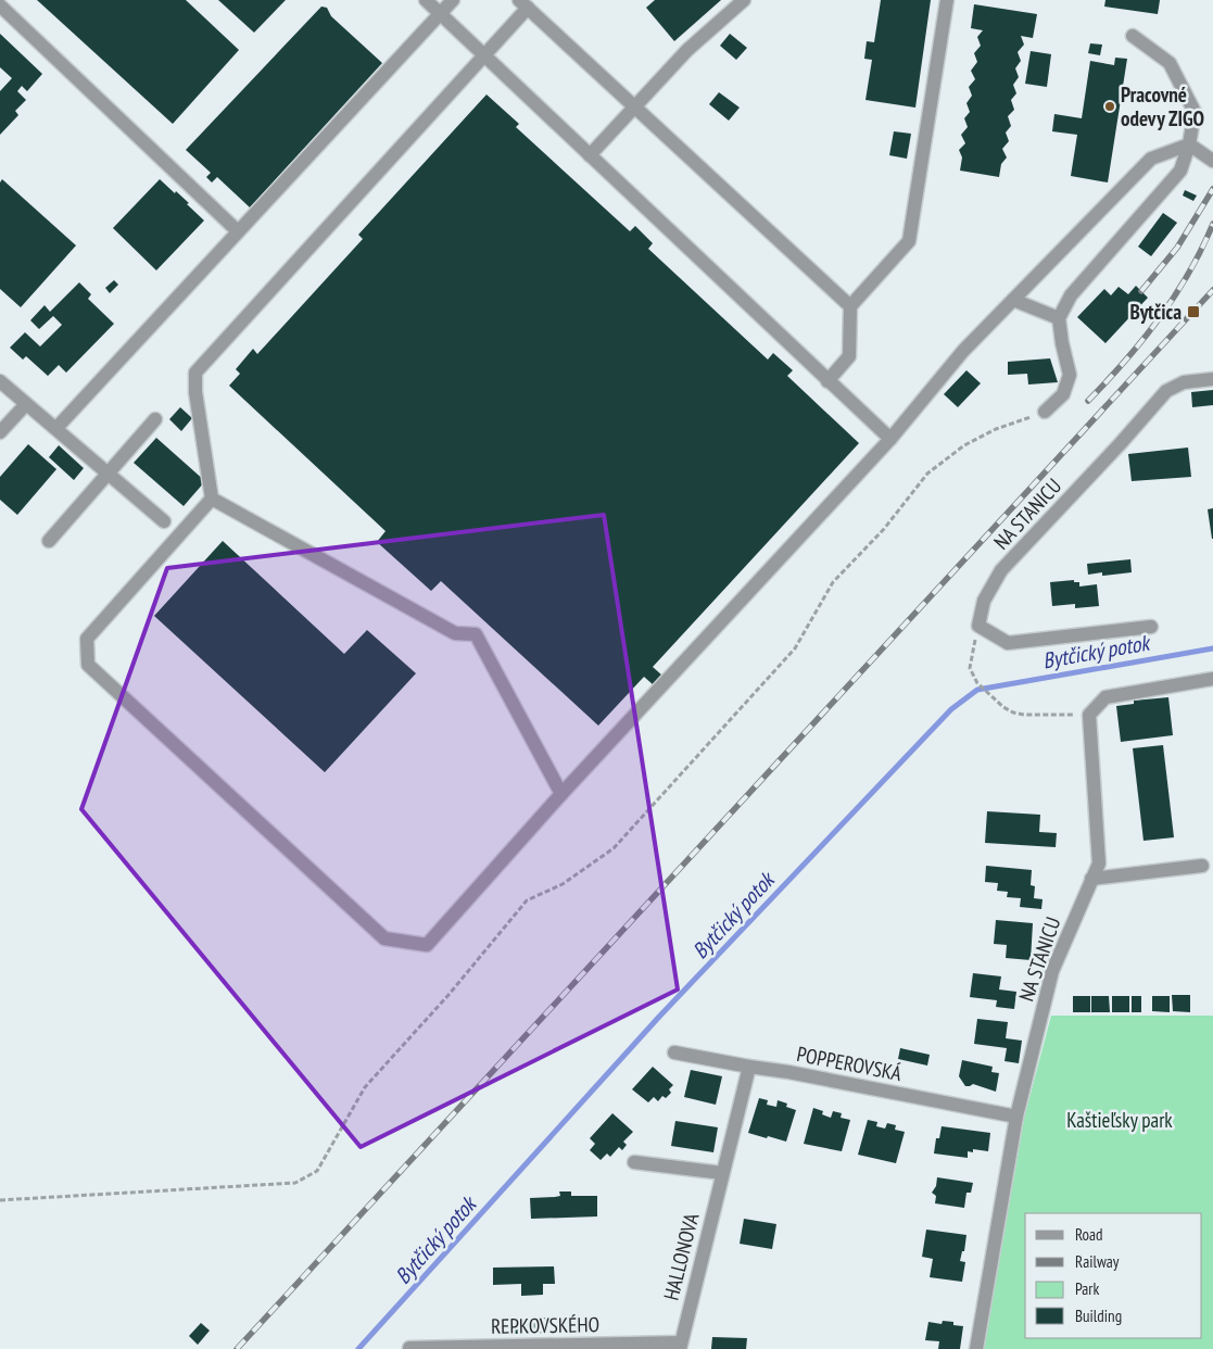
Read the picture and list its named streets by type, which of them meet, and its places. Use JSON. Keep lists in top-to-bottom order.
{
  "streets": {
    "street": [
      "NA STANICU",
      "POPPEROVSKÁ",
      "HALLONOVA",
      "REPKOVSKÉHO"
    ]
  },
  "crossings": [
    ["NA STANICU", "POPPEROVSKÁ"],
    ["POPPEROVSKÁ", "HALLONOVA"],
    ["HALLONOVA", "REPKOVSKÉHO"]
  ],
  "water": ["Bytčický potok"],
  "parks": ["Kaštieľsky park"],
  "places": {
    "other": ["Pracovné odevy ZIGO"],
    "transit": ["Bytčica"]
  },
  "legend": [
    "Road",
    "Railway",
    "Park",
    "Building"
  ]
}
